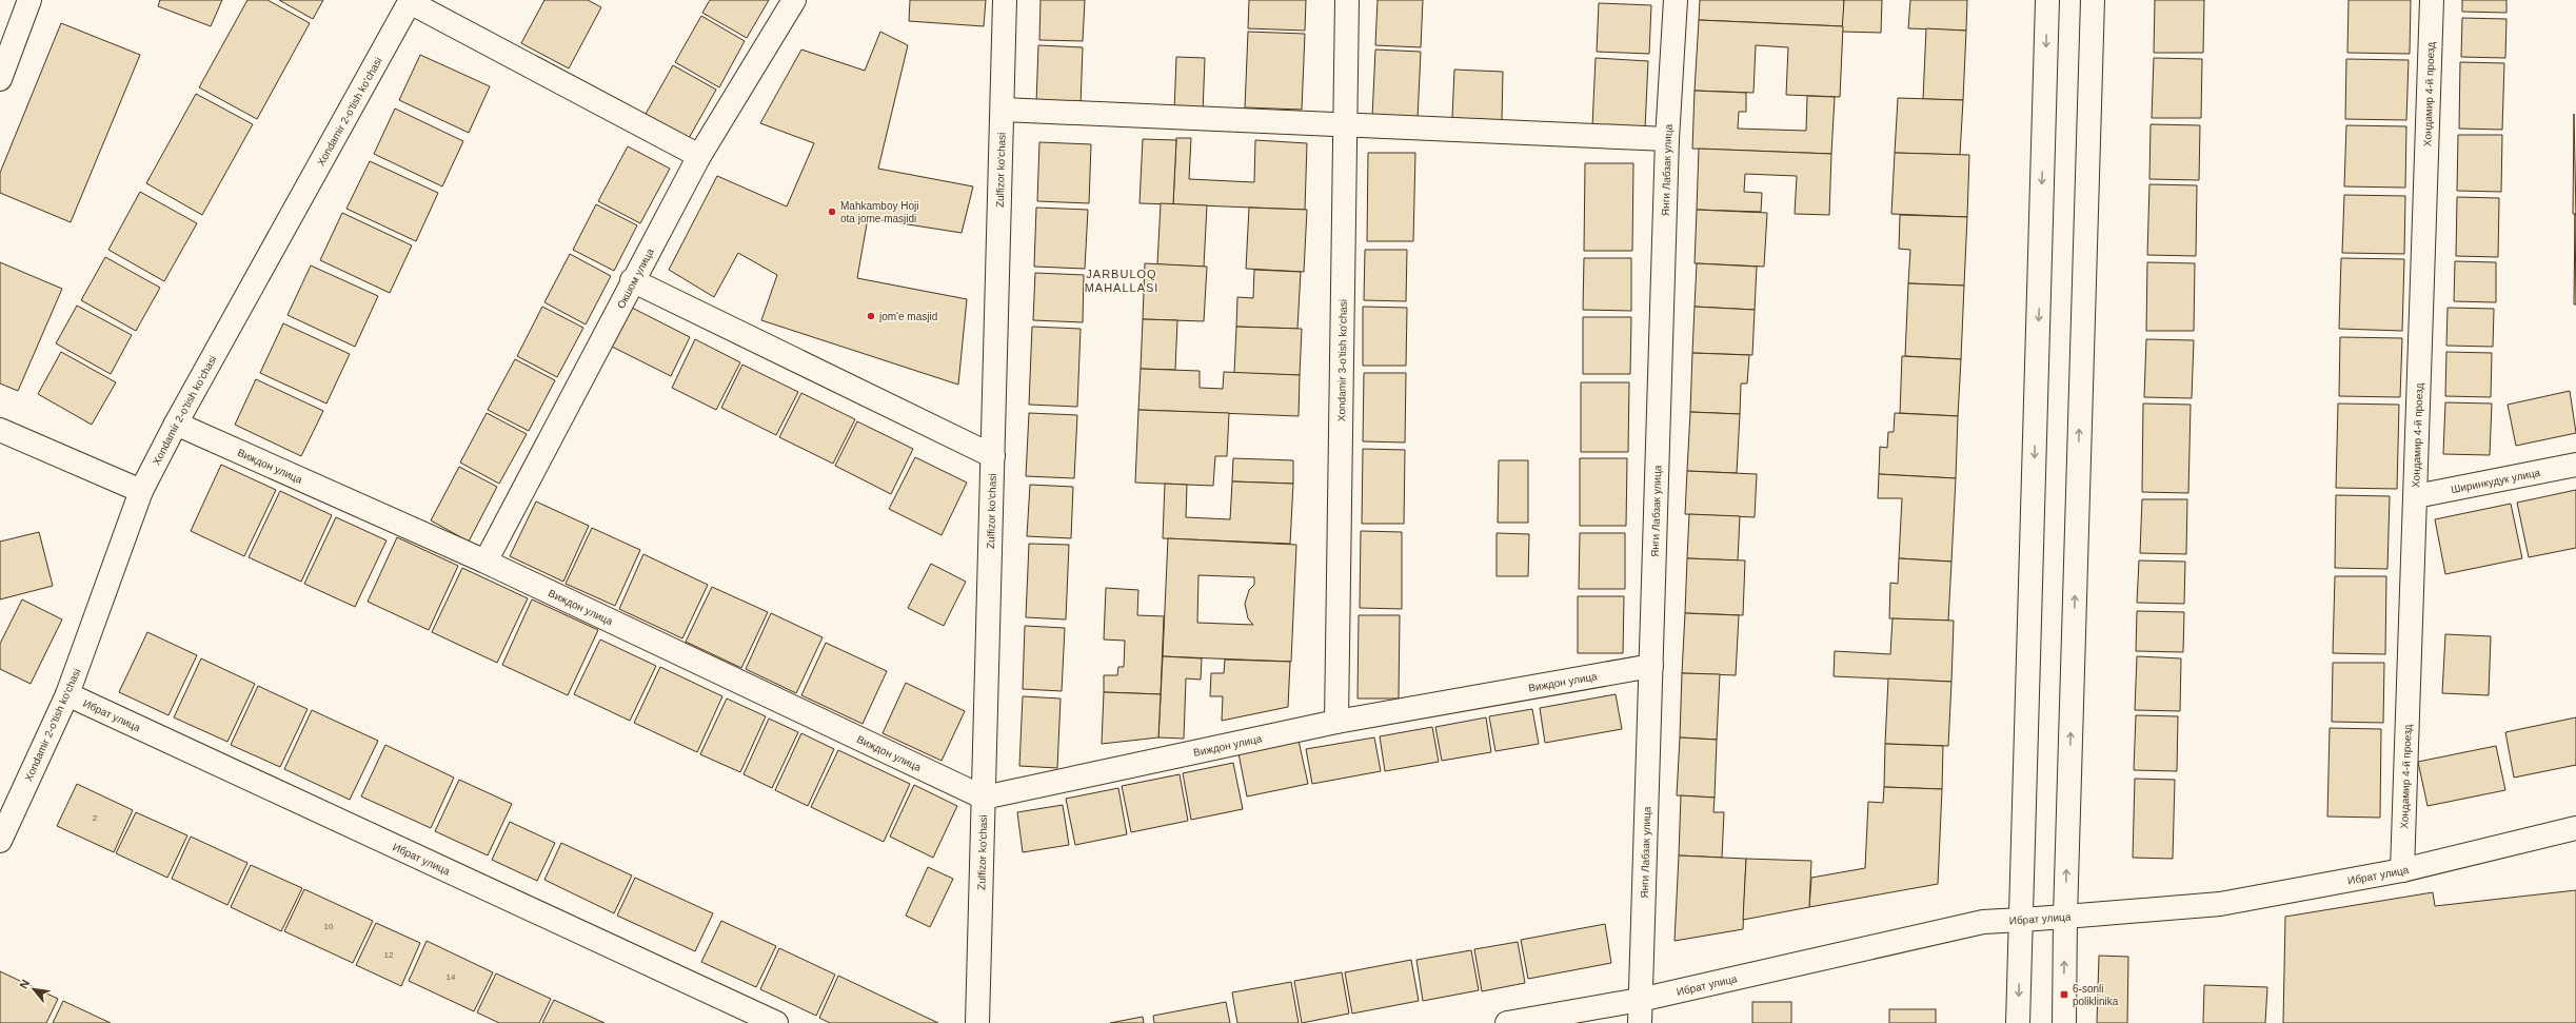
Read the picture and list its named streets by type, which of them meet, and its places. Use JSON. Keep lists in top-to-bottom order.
{
  "streets": {
    "street": [
      "Хондамир 4-й проезд",
      "Xondamir 2-o'tish ko'chasi",
      "Zulfizor ko'chasi",
      "Янги Лабзак улица",
      "Окшом улица",
      "Xondamir 3-o'tish ko'chasi",
      "Виждон улица",
      "Ширинкудук улица",
      "Ибрат улица"
    ]
  },
  "crossings": [
    ["Хондамир 4-й проезд", "Ширинкудук улица"],
    ["Хондамир 4-й проезд", "Ибрат улица"],
    ["Xondamir 2-o'tish ko'chasi", "Виждон улица"],
    ["Xondamir 2-o'tish ko'chasi", "Ибрат улица"],
    ["Zulfizor ko'chasi", "Виждон улица"],
    ["Янги Лабзак улица", "Виждон улица"],
    ["Янги Лабзак улица", "Ибрат улица"],
    ["Окшом улица", "Виждон улица"],
    ["Xondamir 3-o'tish ko'chasi", "Виждон улица"]
  ],
  "districts": ["JARBULOQ MAHALLASI"],
  "places": {
    "other": ["Mahkamboy Hoji ota jome masjidi", "jom'e masjid"],
    "transit": ["6-sonli poliklinika"]
  },
  "house_numbers": [
    "2",
    "10",
    "12",
    "14"
  ],
  "north": "top left"
}
